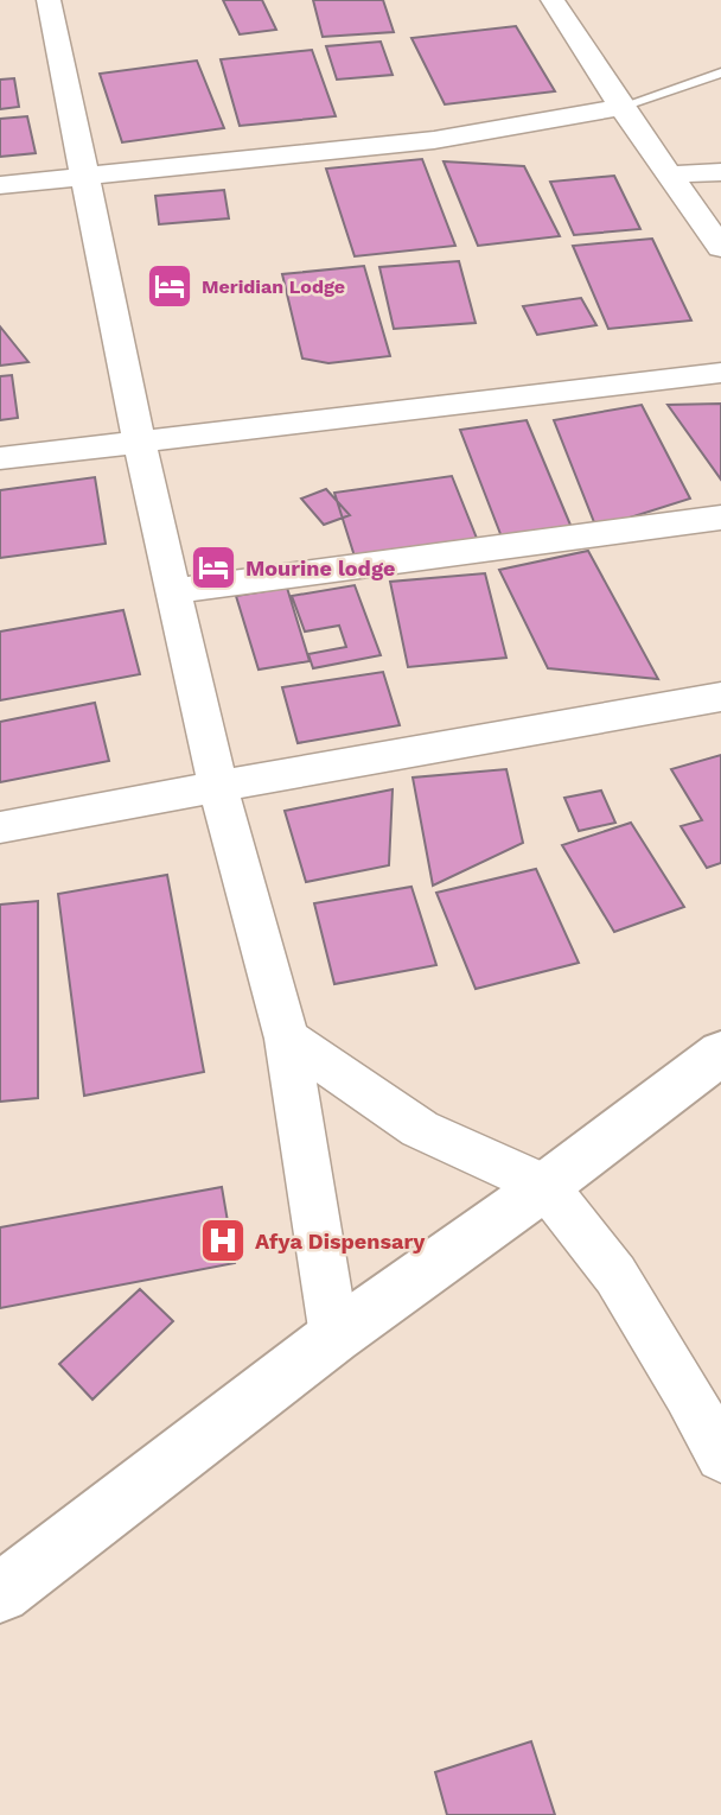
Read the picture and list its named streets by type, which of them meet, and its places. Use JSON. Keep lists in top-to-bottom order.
{
  "places": {
    "hotel": ["Meridian Lodge", "Mourine lodge"],
    "hospital": ["Afya Dispensary"]
  }
}
